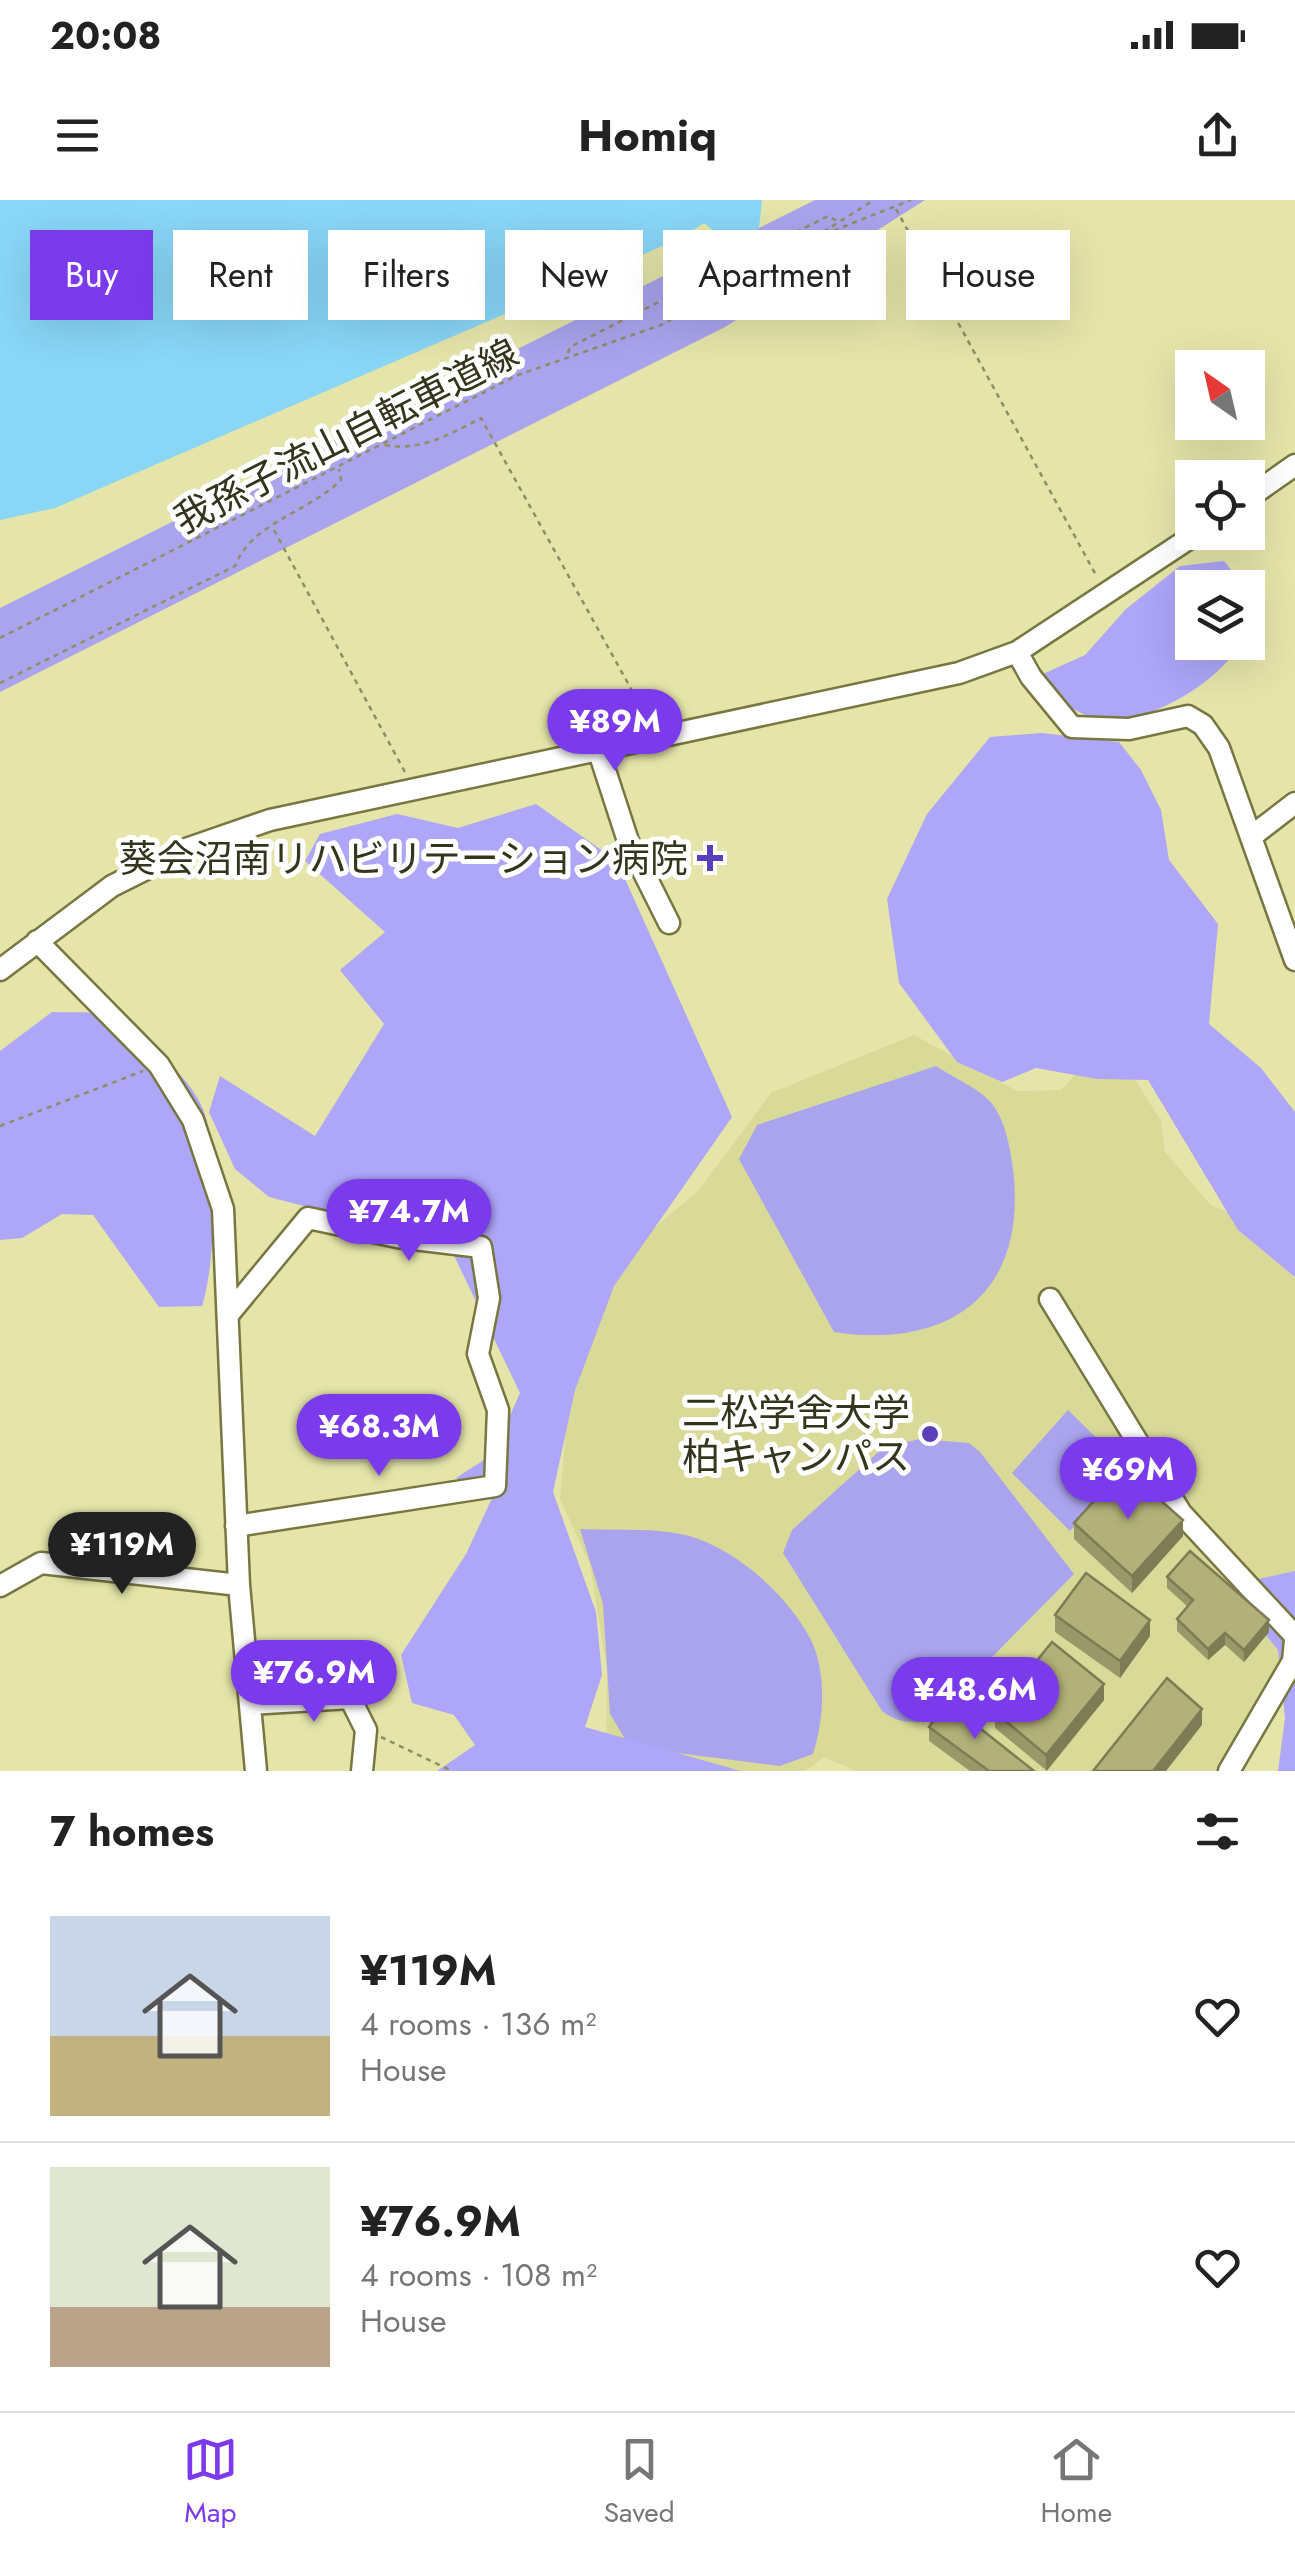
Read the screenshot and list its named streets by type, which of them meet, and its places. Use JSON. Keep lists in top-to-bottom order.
{
  "streets": {
    "path": ["我孫子流山自転車道線"]
  },
  "places": {
    "health": ["葵会沼南リハビリテーション病院"],
    "other": ["二松学舍大学 柏キャンパス"]
  },
  "north": "top left",
  "page": {
    "status": "20:08",
    "header": "Homiq",
    "chip": [
      "Buy",
      "Rent",
      "Filters",
      "New",
      "Apartment",
      "House"
    ],
    "price": [
      "¥89M",
      "¥74.7M",
      "¥68.3M",
      "¥69M",
      "¥119M",
      "¥76.9M",
      "¥48.6M"
    ],
    "heading": "7 homes",
    "list": [
      {
        "name": "¥119M",
        "note": "4 rooms · 136 m² · House"
      },
      {
        "name": "¥76.9M",
        "note": "4 rooms · 108 m² · House"
      }
    ],
    "tabs": ["Map", "Saved", "Home"]
  }
}
